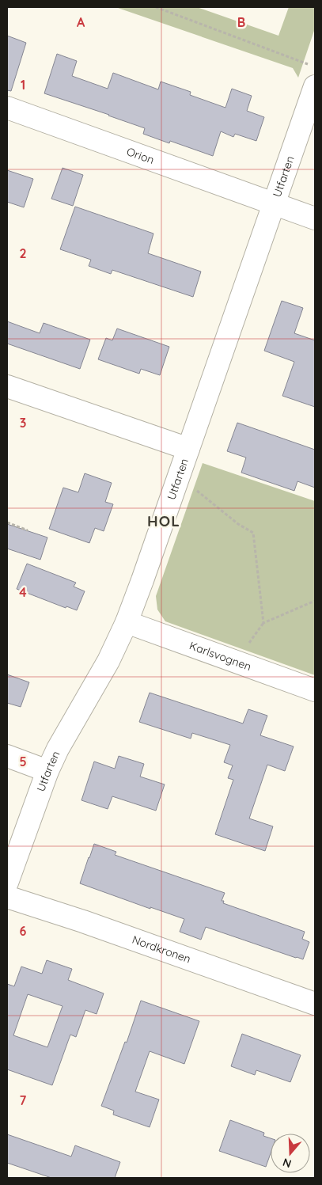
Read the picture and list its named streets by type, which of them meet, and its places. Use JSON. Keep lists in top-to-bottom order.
{
  "streets": {
    "street": [
      "Orion",
      "Utfarten",
      "Karlsvognen",
      "Nordkronen"
    ]
  },
  "crossings": [
    ["Orion", "Utfarten"],
    ["Utfarten", "Karlsvognen"]
  ],
  "districts": ["HOL"],
  "north": "bottom",
  "grid": {
    "columns": ["A", "B"],
    "rows": [
      "1",
      "2",
      "3",
      "4",
      "5",
      "6",
      "7"
    ]
  }
}
